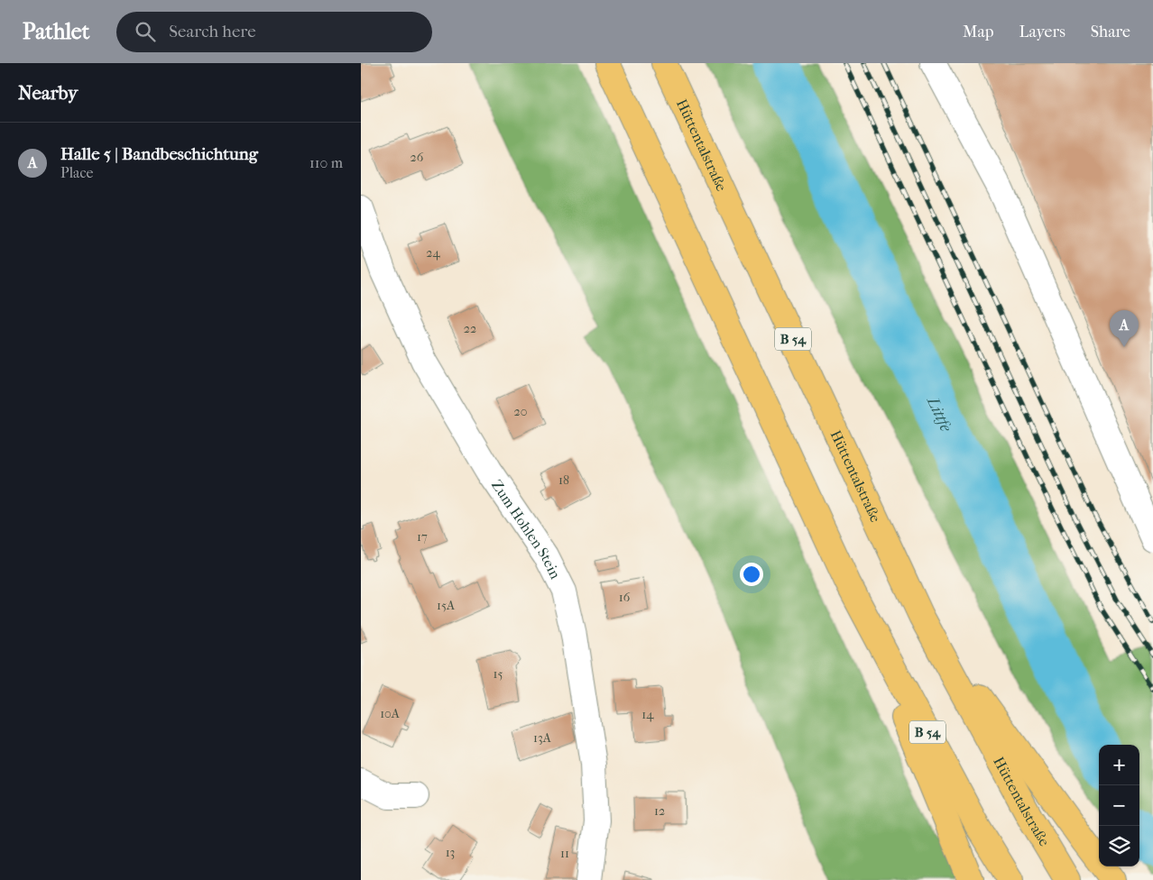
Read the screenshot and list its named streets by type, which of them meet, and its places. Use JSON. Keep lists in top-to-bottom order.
{
  "streets": {
    "highway": ["Hüttentalstraße", "B 54"],
    "street": ["Zum Hohlen Stein"]
  },
  "water": ["Littfe"],
  "house_numbers": [
    "26",
    "24",
    "22",
    "20",
    "18",
    "17",
    "16",
    "15A",
    "15",
    "10A",
    "14",
    "13A",
    "12",
    "13",
    "11"
  ],
  "page": {
    "header": "Pathlet",
    "search": "Search here",
    "nav": ["Map", "Layers", "Share"],
    "heading": "Nearby",
    "list": [
      {
        "mark": "A",
        "name": "Halle 5 | Bandbeschichtung",
        "note": "Place",
        "value": "110 m"
      }
    ],
    "pins": "A",
    "map_buttons": ["+", "−"]
  }
}
